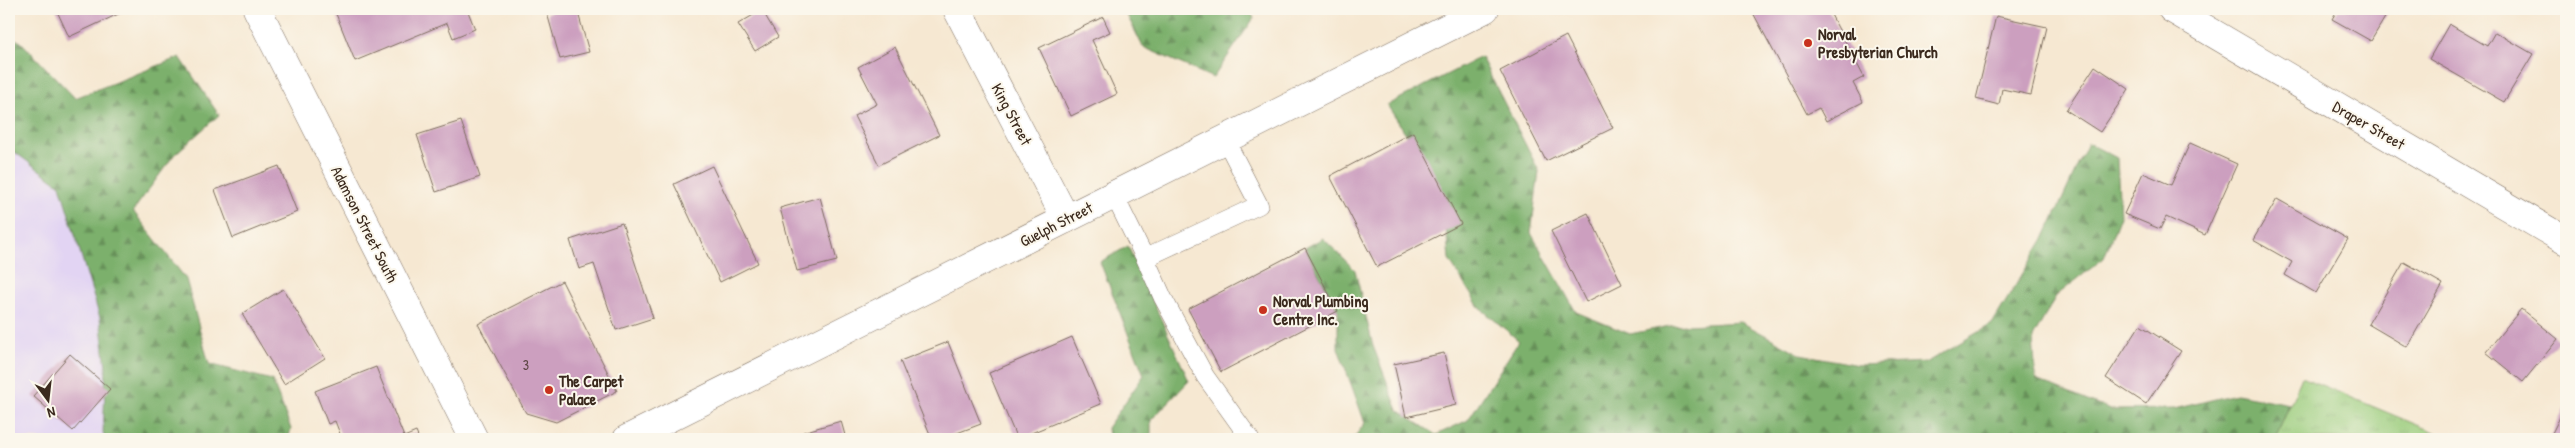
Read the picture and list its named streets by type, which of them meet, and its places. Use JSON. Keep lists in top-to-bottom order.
{
  "streets": {
    "main road": [
      "King Street",
      "Draper Street",
      "Adamson Street South",
      "Guelph Street"
    ]
  },
  "crossings": [
    ["King Street", "Guelph Street"]
  ],
  "places": ["Norval Presbyterian Church", "Norval Plumbing Centre Inc.", "The Carpet Palace"],
  "house_numbers": ["3"],
  "north": "bottom"
}
